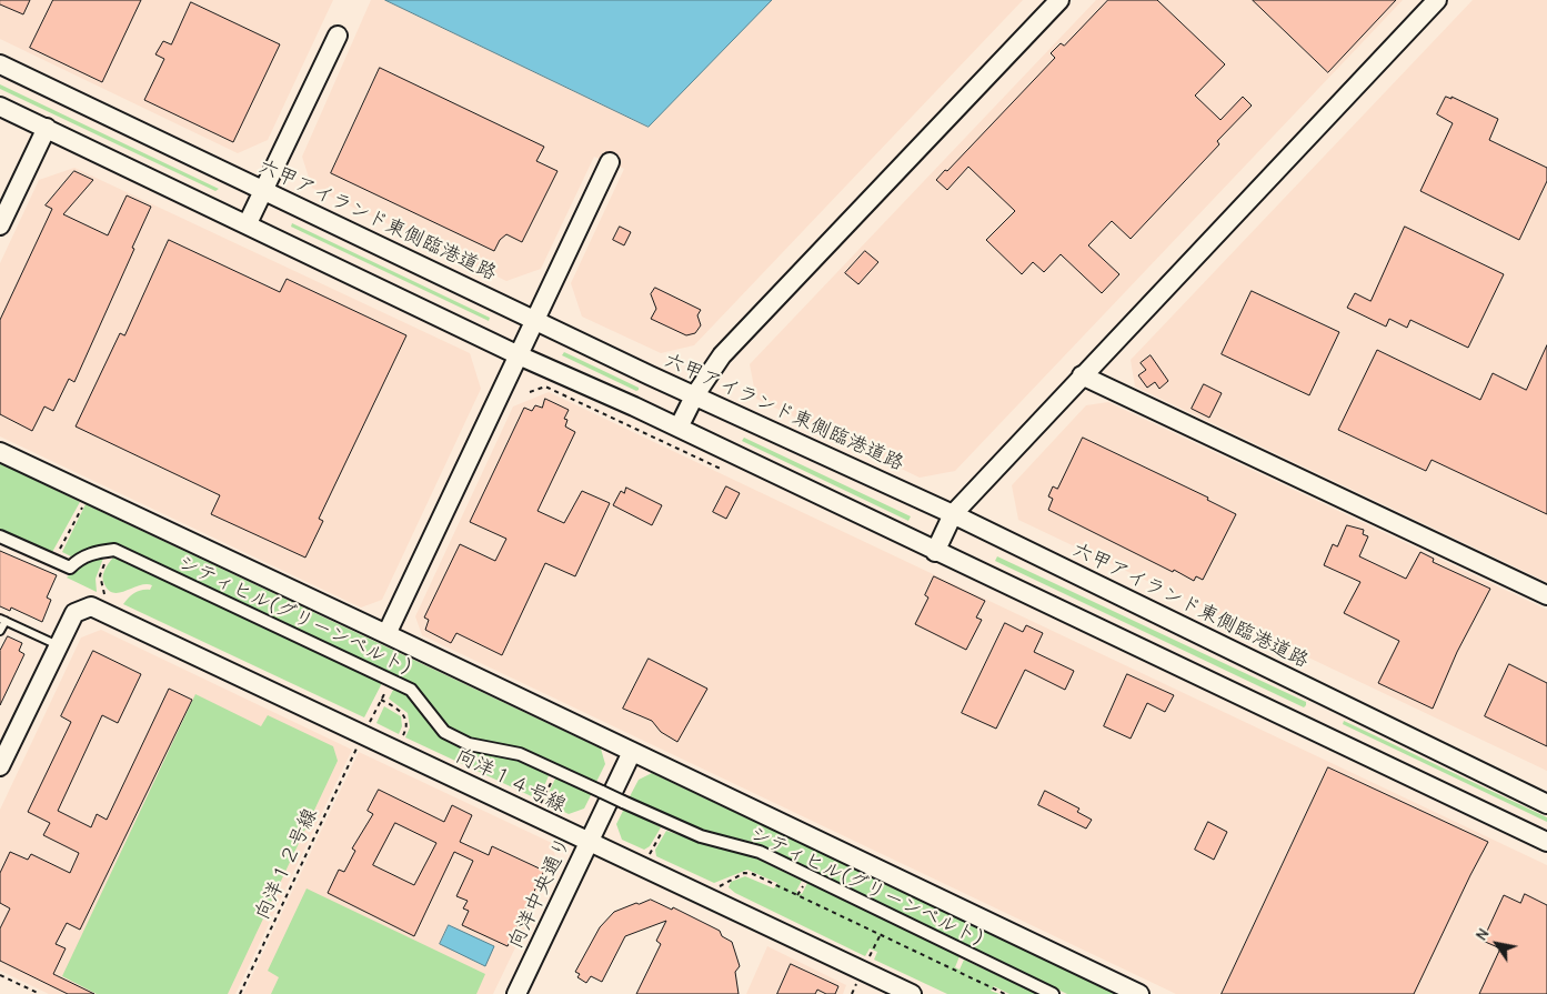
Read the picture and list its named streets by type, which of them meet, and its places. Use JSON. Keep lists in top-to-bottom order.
{
  "streets": {
    "street": [
      "六甲アイランド東側臨港道路",
      "シティヒル(グリーンベルト)",
      "向洋１４号線",
      "向洋中央通り"
    ],
    "path": ["向洋１２号線"]
  },
  "crossings": [
    ["向洋１４号線", "向洋中央通り"]
  ],
  "north": "top left"
}
